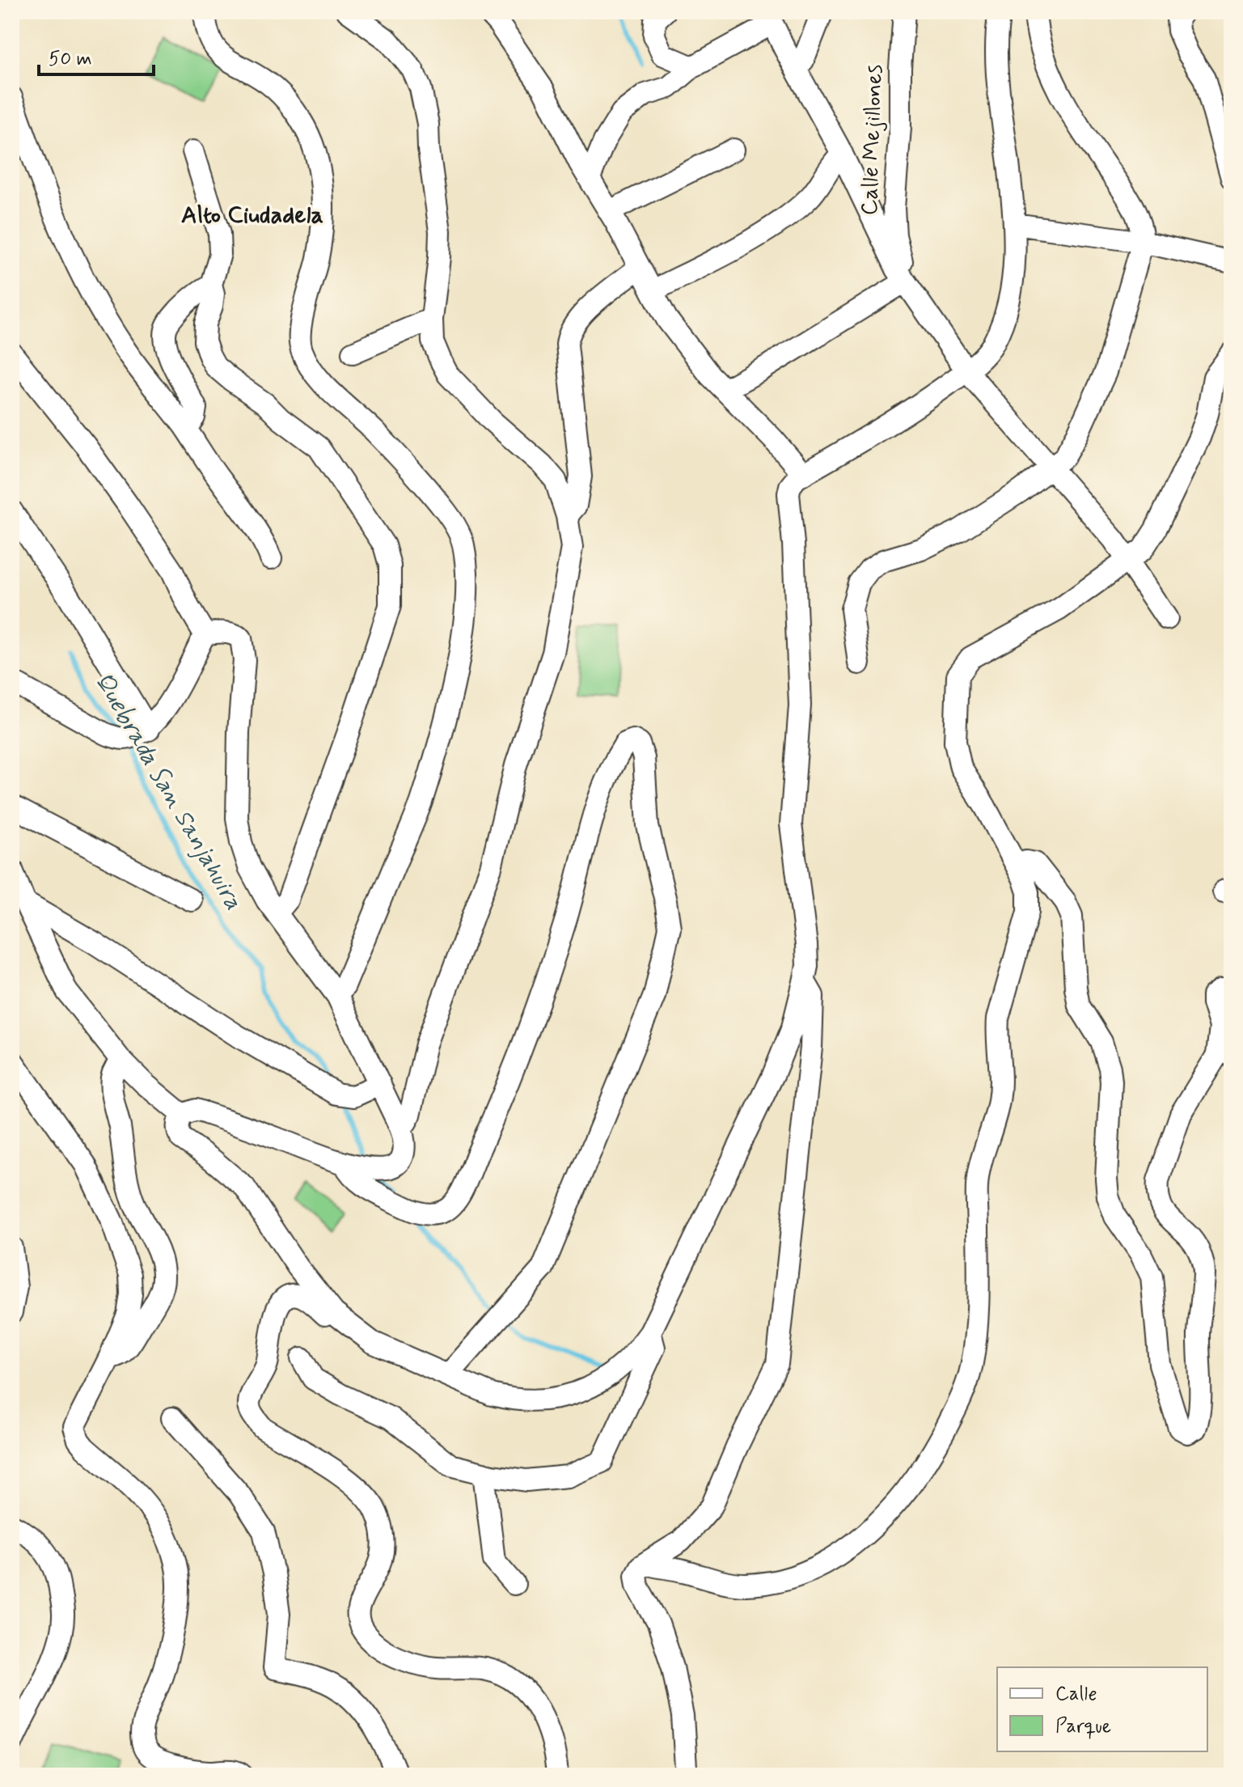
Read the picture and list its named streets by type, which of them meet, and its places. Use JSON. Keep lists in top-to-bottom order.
{
  "streets": {
    "street": ["Calle Mejillones"]
  },
  "districts": ["Alto Ciudadela"],
  "water": ["Quebrada San Sanjahuira"],
  "legend": ["Calle", "Parque"],
  "scale_bar": "50 m"
}
